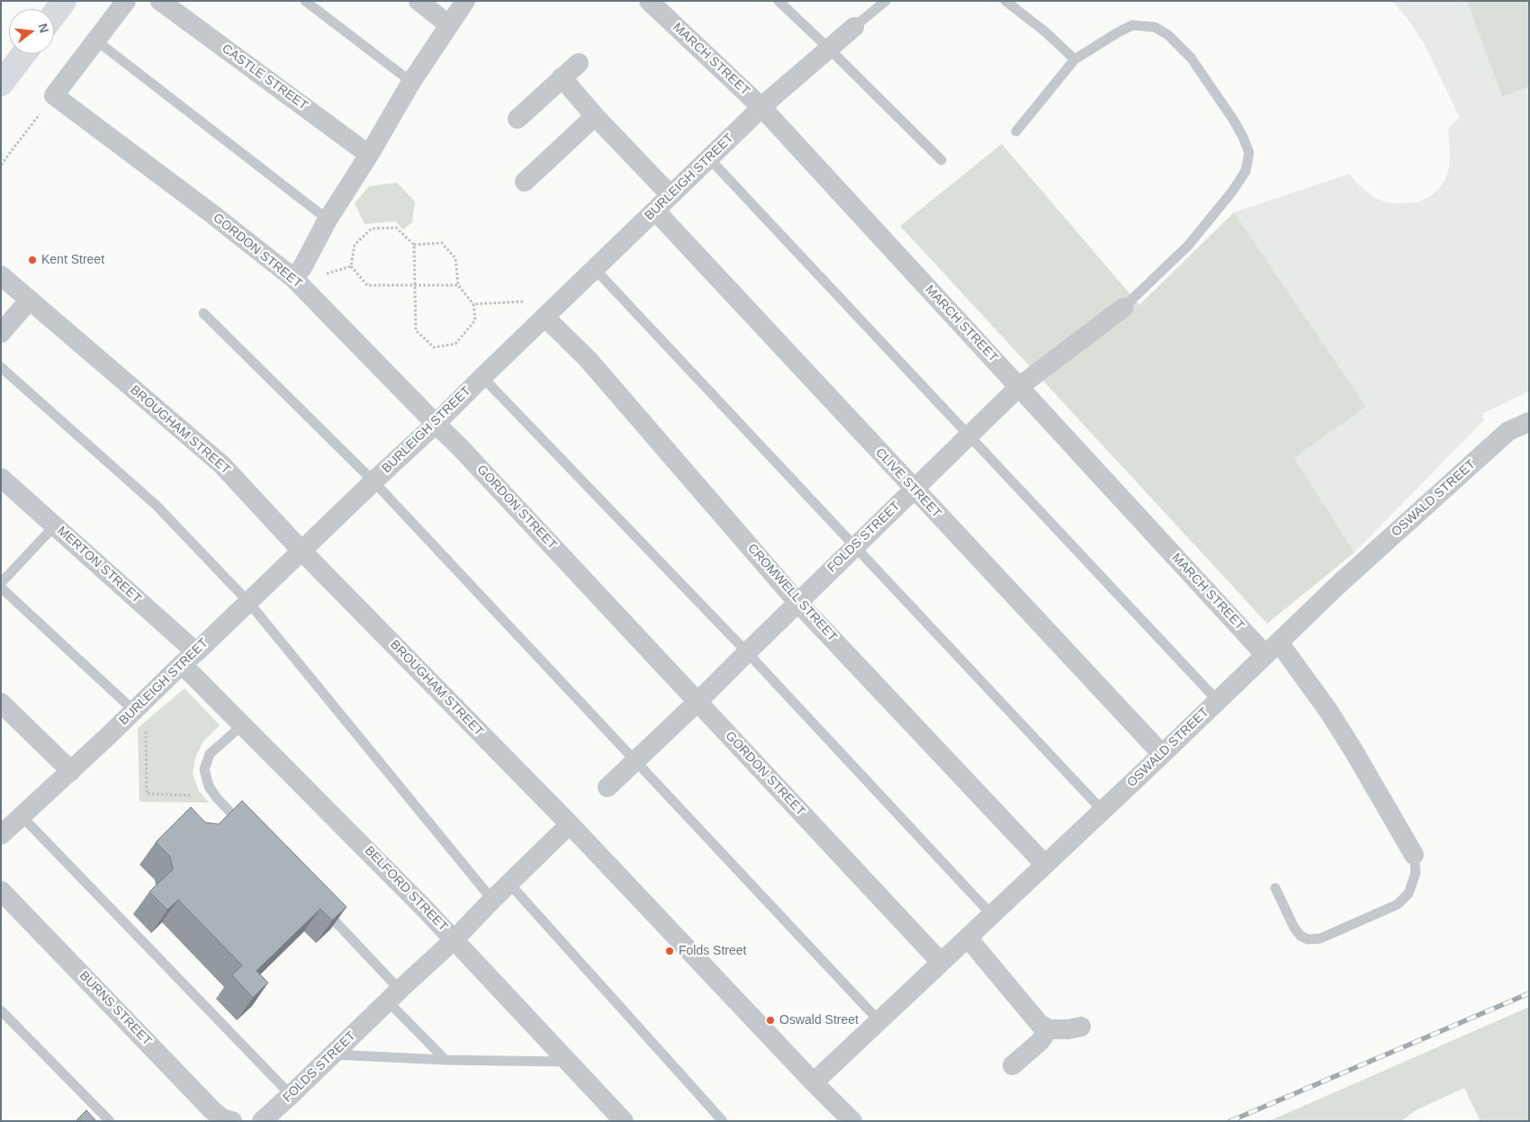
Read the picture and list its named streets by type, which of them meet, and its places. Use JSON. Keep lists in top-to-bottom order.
{
  "streets": {
    "street": [
      "MARCH STREET",
      "CASTLE STREET",
      "BURLEIGH STREET",
      "GORDON STREET",
      "BROUGHAM STREET",
      "CLIVE STREET",
      "OSWALD STREET",
      "FOLDS STREET",
      "MERTON STREET",
      "CROMWELL STREET",
      "BELFORD STREET",
      "BURNS STREET"
    ]
  },
  "crossings": [
    ["MARCH STREET", "BURLEIGH STREET"],
    ["MARCH STREET", "OSWALD STREET"],
    ["MARCH STREET", "FOLDS STREET"],
    ["BURLEIGH STREET", "GORDON STREET"],
    ["BURLEIGH STREET", "BROUGHAM STREET"],
    ["BURLEIGH STREET", "CLIVE STREET"],
    ["BURLEIGH STREET", "MERTON STREET"],
    ["BURLEIGH STREET", "CROMWELL STREET"],
    ["BURLEIGH STREET", "BELFORD STREET"],
    ["GORDON STREET", "OSWALD STREET"],
    ["GORDON STREET", "FOLDS STREET"],
    ["BROUGHAM STREET", "OSWALD STREET"],
    ["BROUGHAM STREET", "FOLDS STREET"],
    ["CLIVE STREET", "OSWALD STREET"],
    ["CLIVE STREET", "FOLDS STREET"],
    ["OSWALD STREET", "CROMWELL STREET"],
    ["FOLDS STREET", "CROMWELL STREET"],
    ["FOLDS STREET", "BELFORD STREET"],
    ["MERTON STREET", "BELFORD STREET"]
  ],
  "places": ["Kent Street", "Folds Street", "Oswald Street"],
  "north": "right"
}
